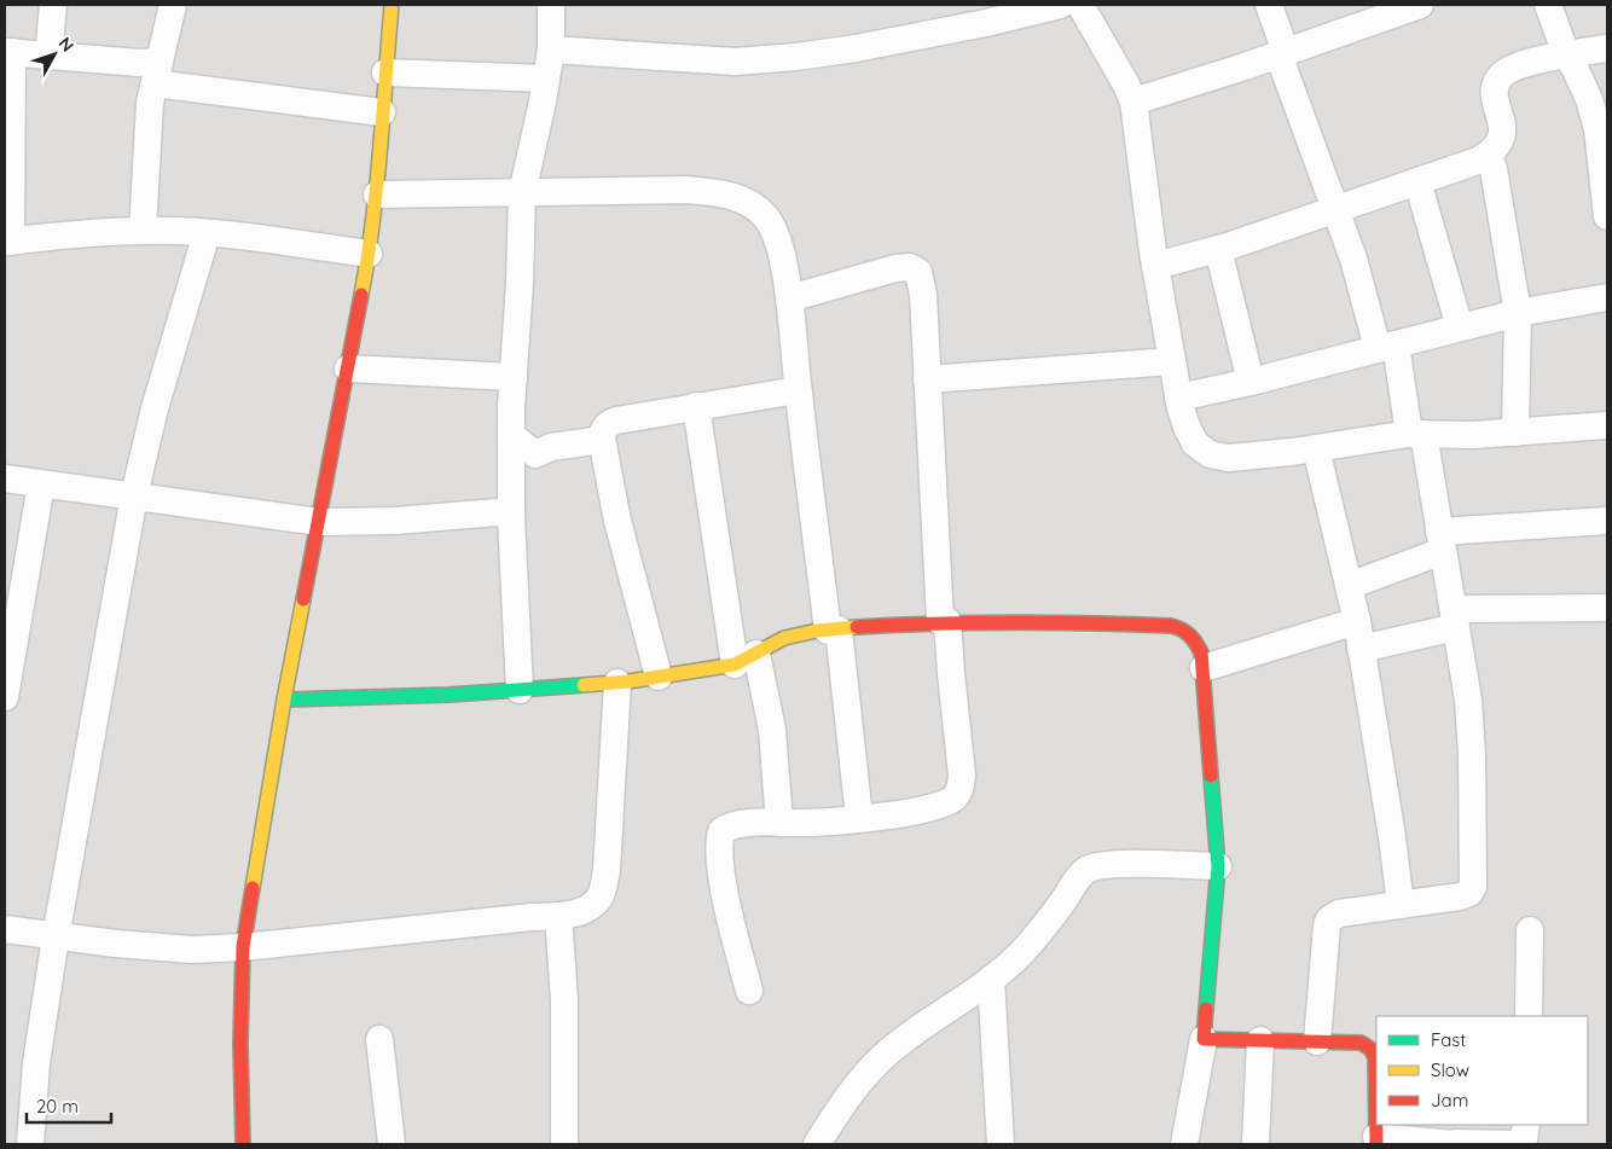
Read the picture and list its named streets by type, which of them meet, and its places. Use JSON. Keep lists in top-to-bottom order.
{
  "legend": ["Fast", "Slow", "Jam"],
  "scale_bar": "20 m",
  "north": "top right"
}
